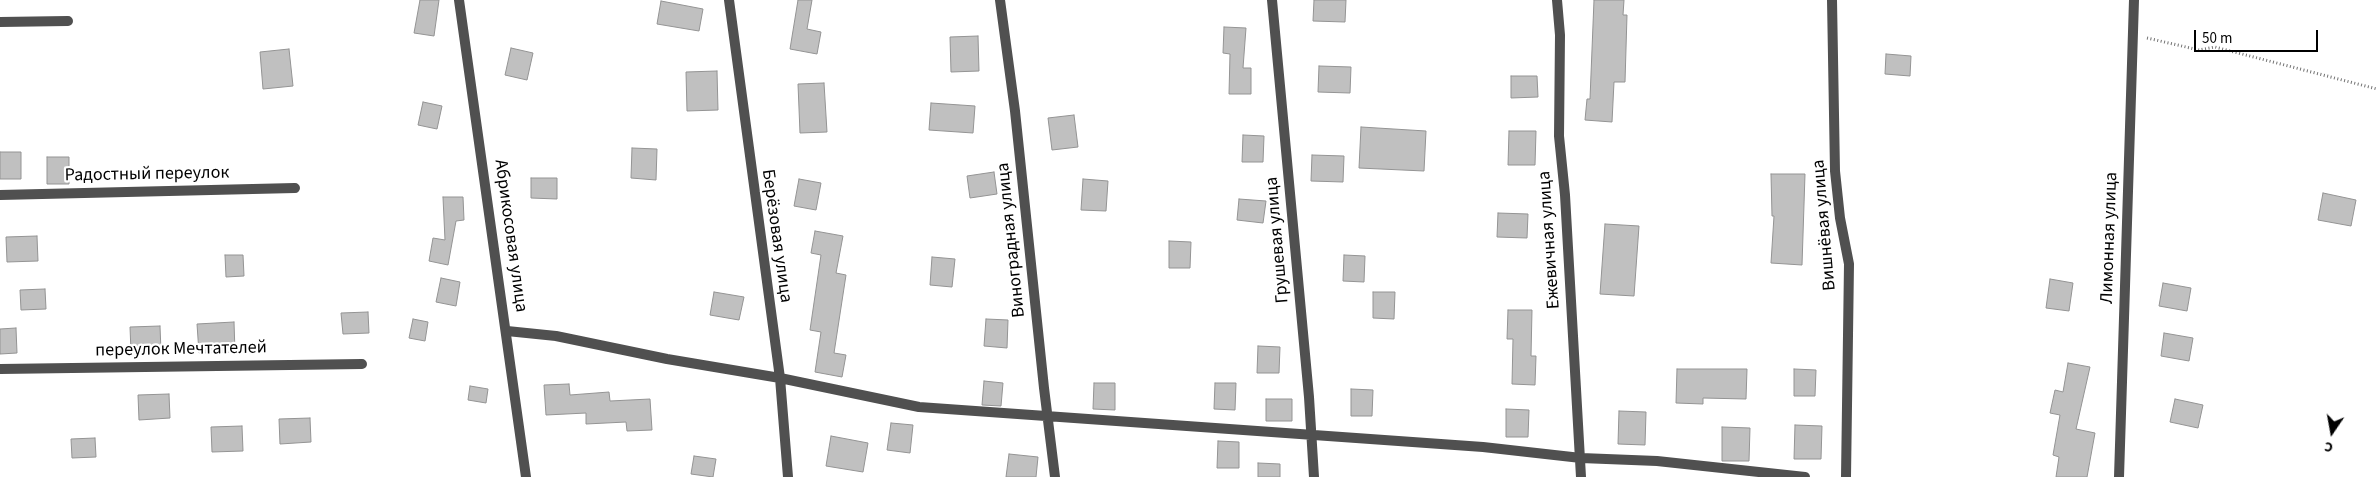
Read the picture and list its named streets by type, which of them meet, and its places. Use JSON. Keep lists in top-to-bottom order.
{
  "streets": {
    "street": [
      "Радостный переулок",
      "Вишнёвая улица",
      "Абрикосовая улица",
      "Берёзовая улица",
      "Лимонная улица",
      "Виноградная улица",
      "Грушевая улица",
      "Ежевичная улица",
      "переулок Мечтателей"
    ]
  },
  "scale_bar": "50 m",
  "north": "bottom"
}
